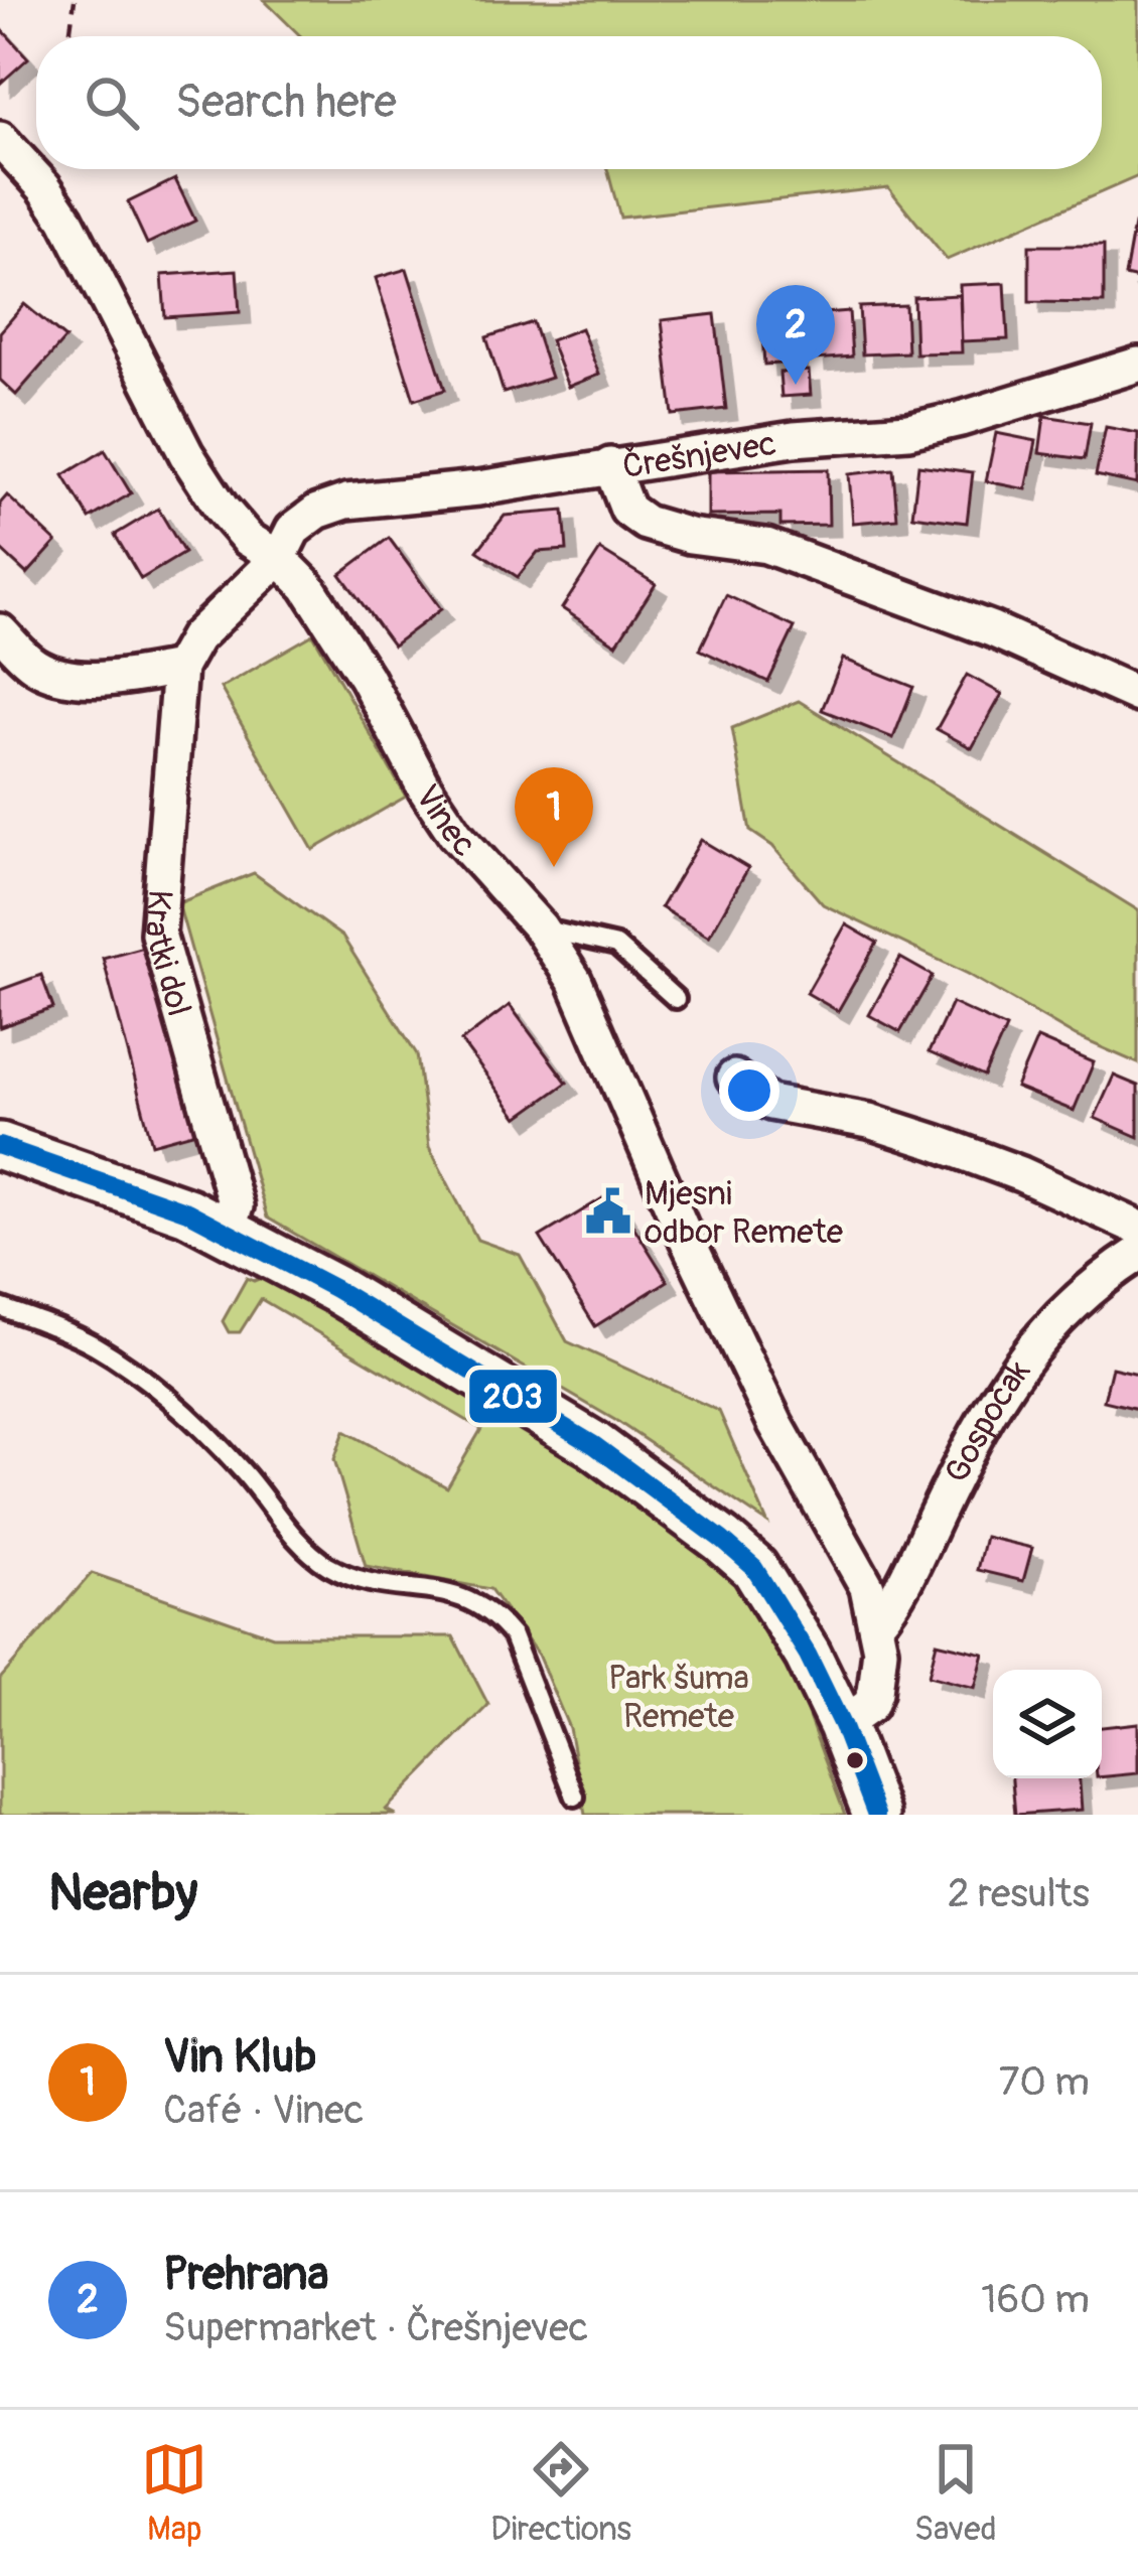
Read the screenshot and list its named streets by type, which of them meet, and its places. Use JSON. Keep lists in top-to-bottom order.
{
  "streets": {
    "street": [
      "Črešnjevec",
      "Vinec",
      "Kratki dol",
      "Gospočak"
    ]
  },
  "crossings": [
    ["Črešnjevec", "Vinec"],
    ["Vinec", "Gospočak"]
  ],
  "parks": ["Park šuma Remete"],
  "places": {
    "public building": ["Mjesni odbor Remete"]
  },
  "lines": ["transit line 203"],
  "page": {
    "search": "Search here",
    "pins": ["2", "1"],
    "heading": ["Nearby", "2 results"],
    "list": [
      {
        "mark": "1",
        "name": "Vin Klub",
        "note": "Café · Vinec",
        "value": "70 m"
      },
      {
        "mark": "2",
        "name": "Prehrana",
        "note": "Supermarket · Črešnjevec",
        "value": "160 m"
      }
    ],
    "nav": ["Map", "Directions", "Saved"]
  }
}
